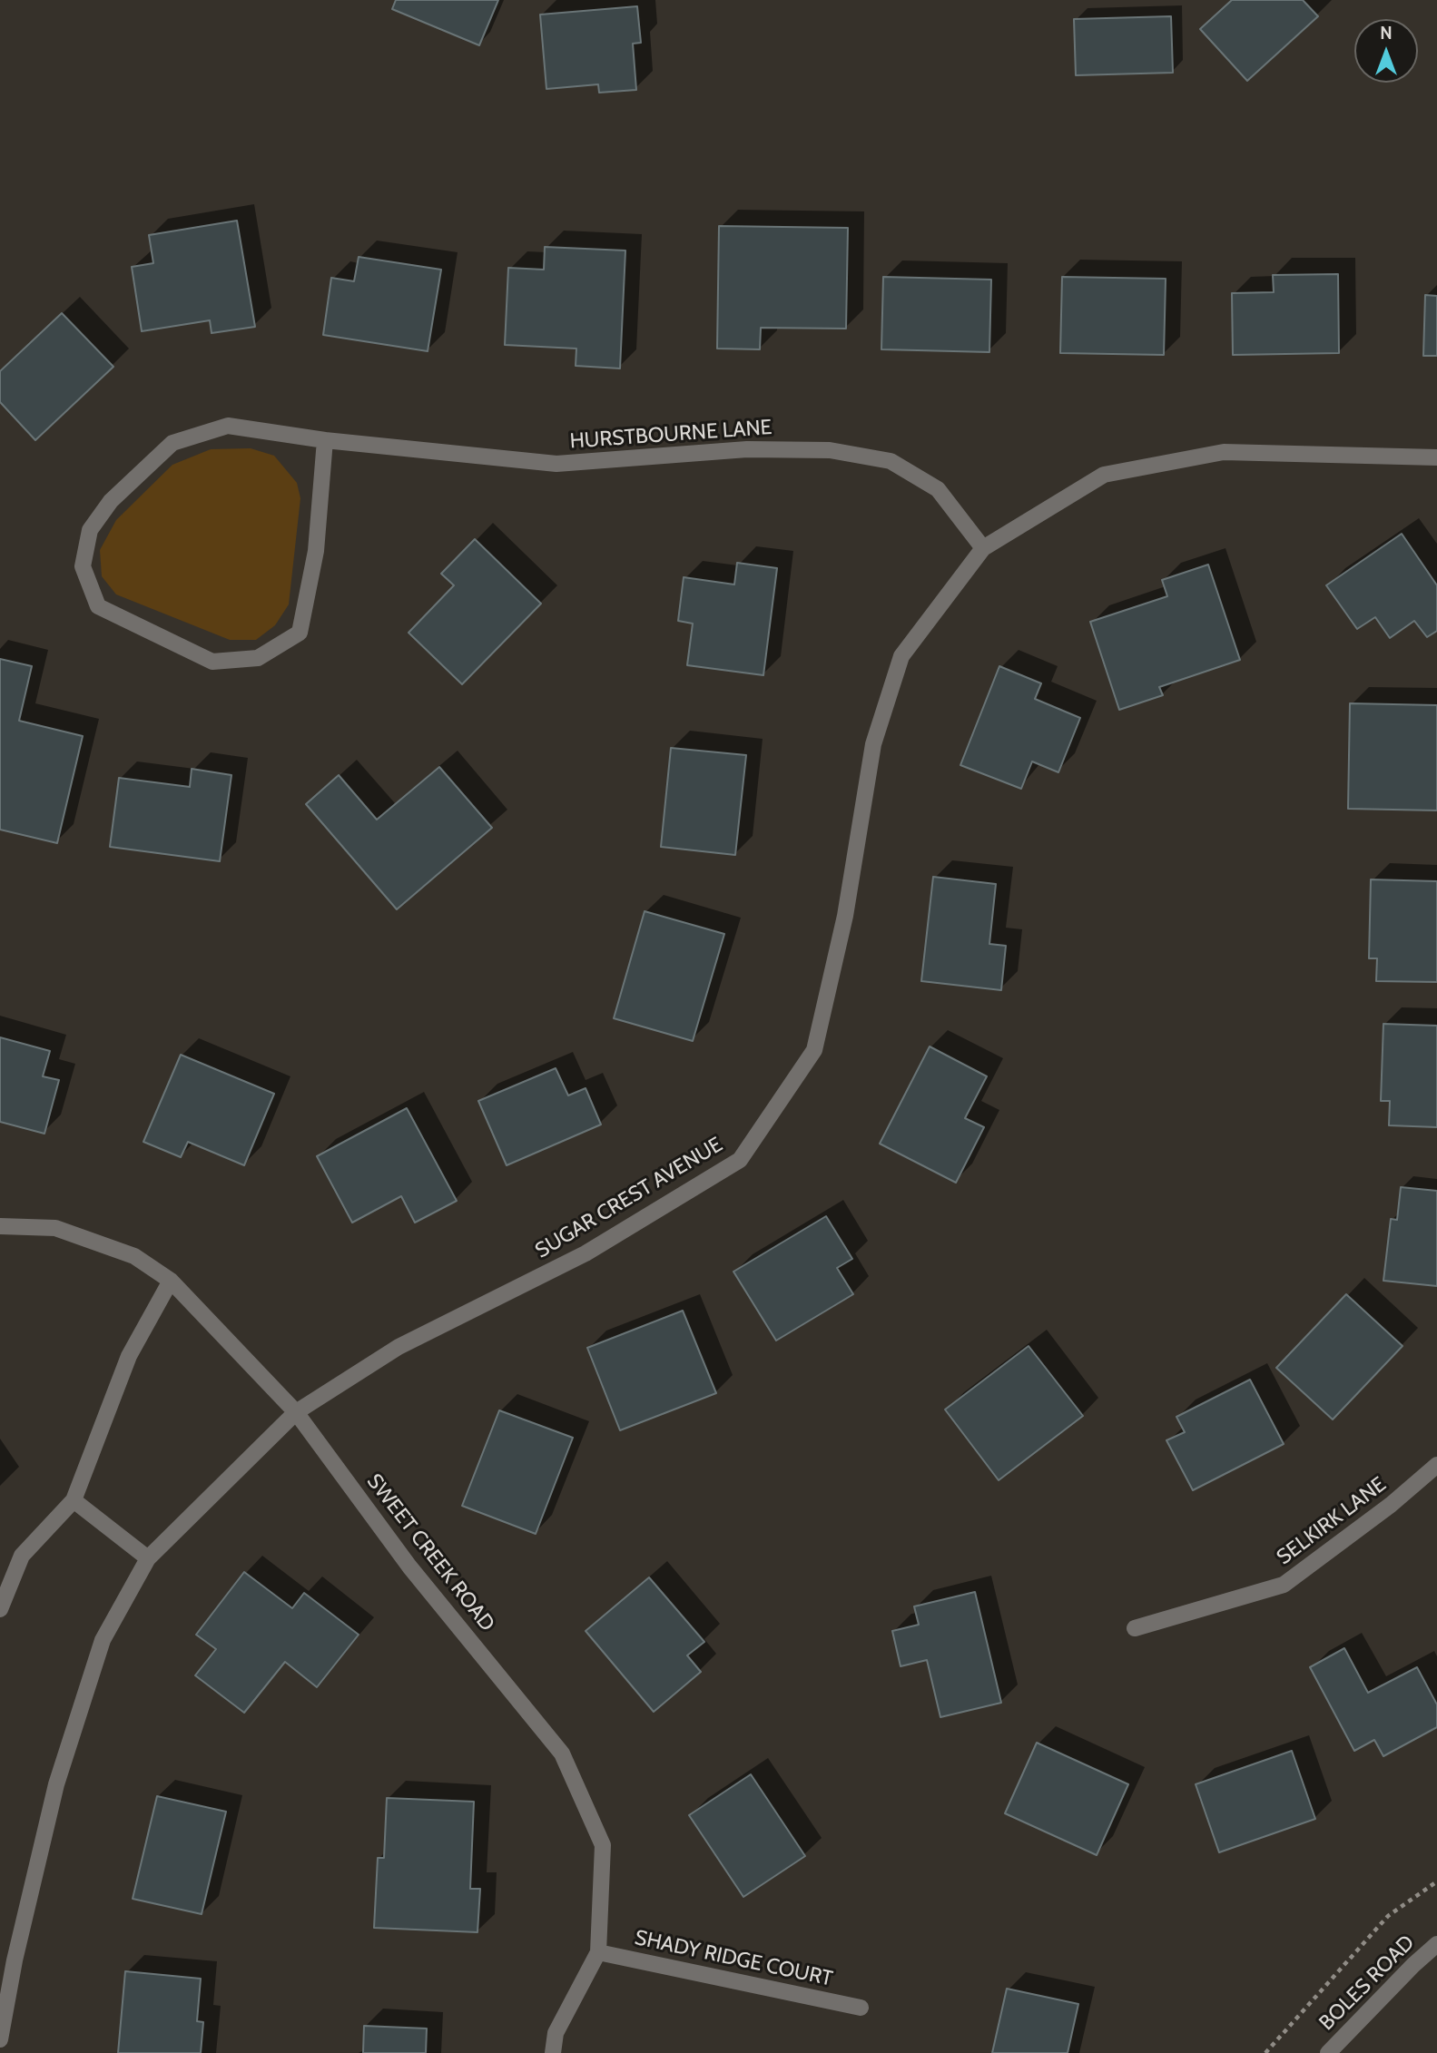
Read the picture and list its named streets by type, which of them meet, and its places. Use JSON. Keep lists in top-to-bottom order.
{
  "streets": {
    "street": [
      "HURSTBOURNE LANE",
      "SUGAR CREST AVENUE",
      "SELKIRK LANE",
      "SWEET CREEK ROAD",
      "SHADY RIDGE COURT",
      "BOLES ROAD"
    ]
  },
  "crossings": [
    ["HURSTBOURNE LANE", "SUGAR CREST AVENUE"],
    ["SUGAR CREST AVENUE", "SWEET CREEK ROAD"],
    ["SWEET CREEK ROAD", "SHADY RIDGE COURT"]
  ],
  "north": "top"
}
